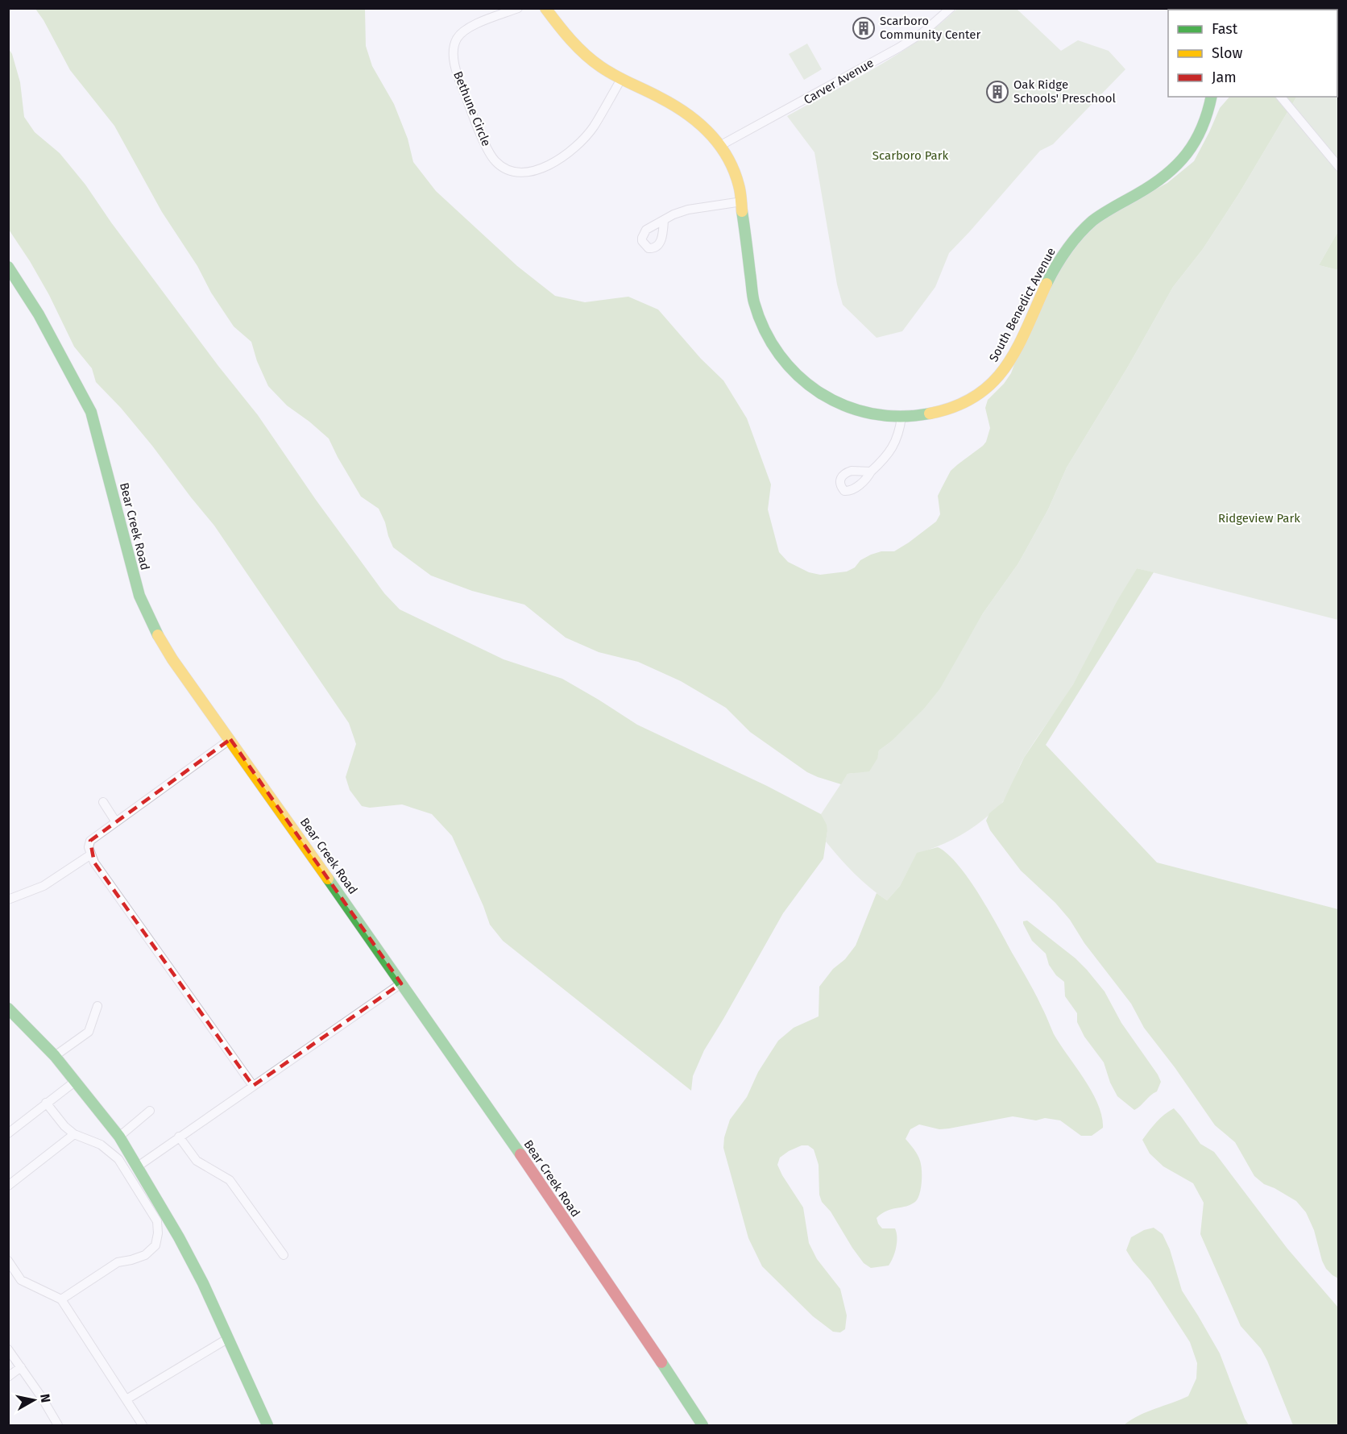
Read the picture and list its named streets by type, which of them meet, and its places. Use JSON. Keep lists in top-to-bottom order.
{
  "streets": {
    "street": [
      "Carver Avenue",
      "Bethune Circle",
      "South Benedict Avenue",
      "Bear Creek Road"
    ]
  },
  "crossings": [
    ["Carver Avenue", "South Benedict Avenue"],
    ["Bethune Circle", "South Benedict Avenue"]
  ],
  "parks": ["Scarboro Park", "Ridgeview Park"],
  "places": {
    "building": ["Scarboro Community Center", "Oak Ridge Schools' Preschool"]
  },
  "legend": ["Fast", "Slow", "Jam"],
  "north": "right"
}
